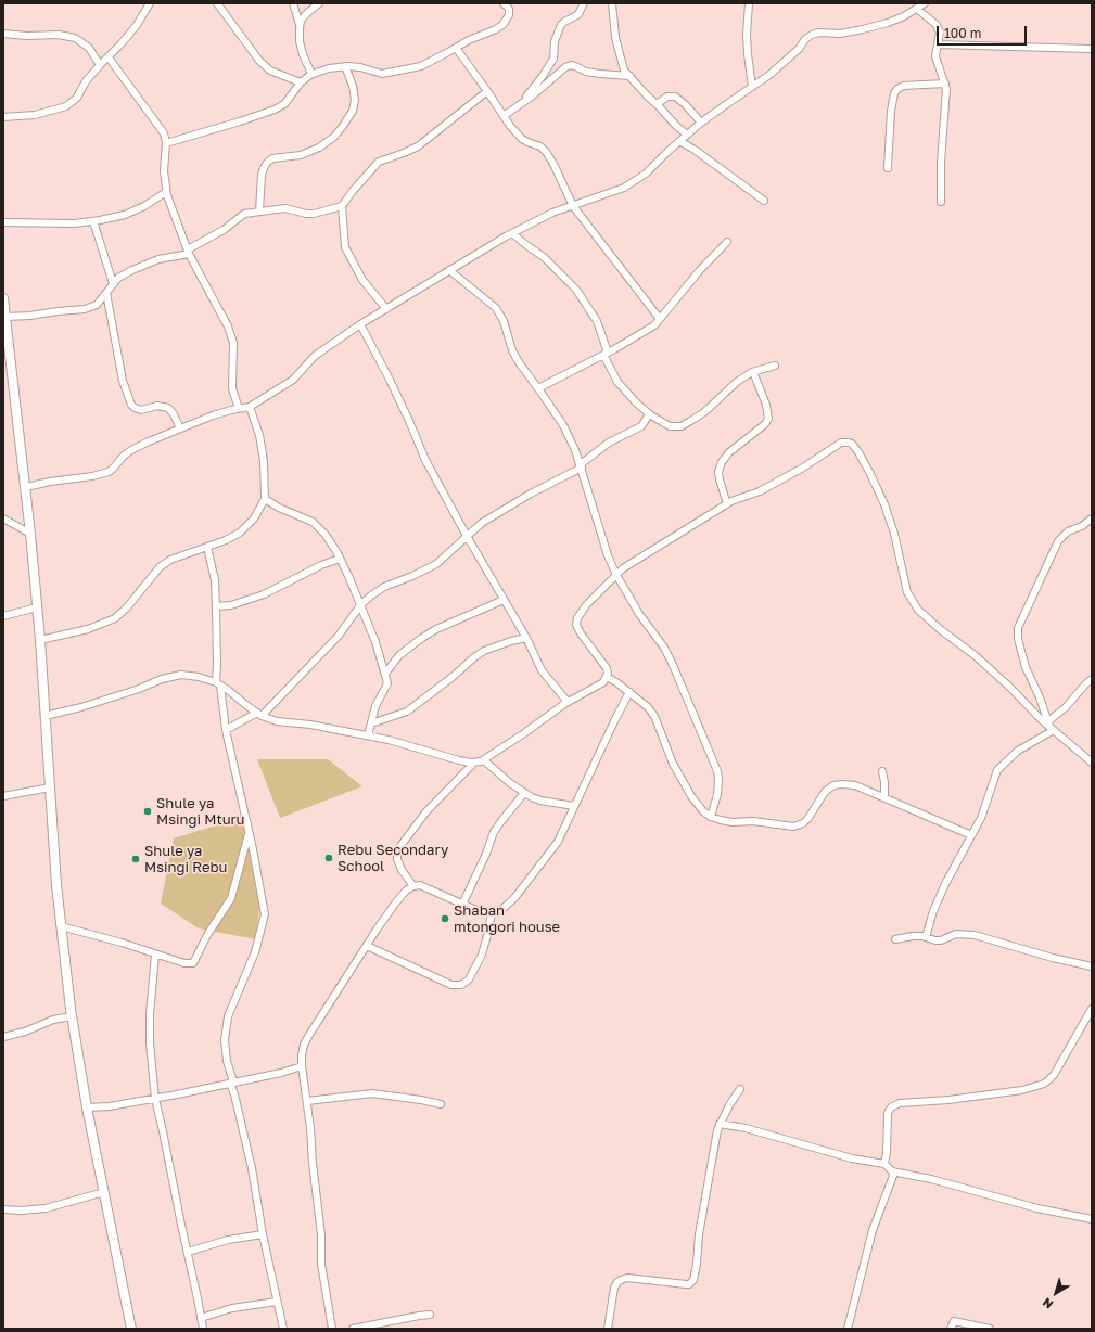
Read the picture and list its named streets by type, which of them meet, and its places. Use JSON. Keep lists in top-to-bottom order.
{
  "places": [
    "Shule ya Msingi Mturu",
    "Rebu Secondary School",
    "Shule ya Msingi Rebu",
    "Shaban mtongori house"
  ],
  "scale_bar": "100 m",
  "north": "bottom left"
}
